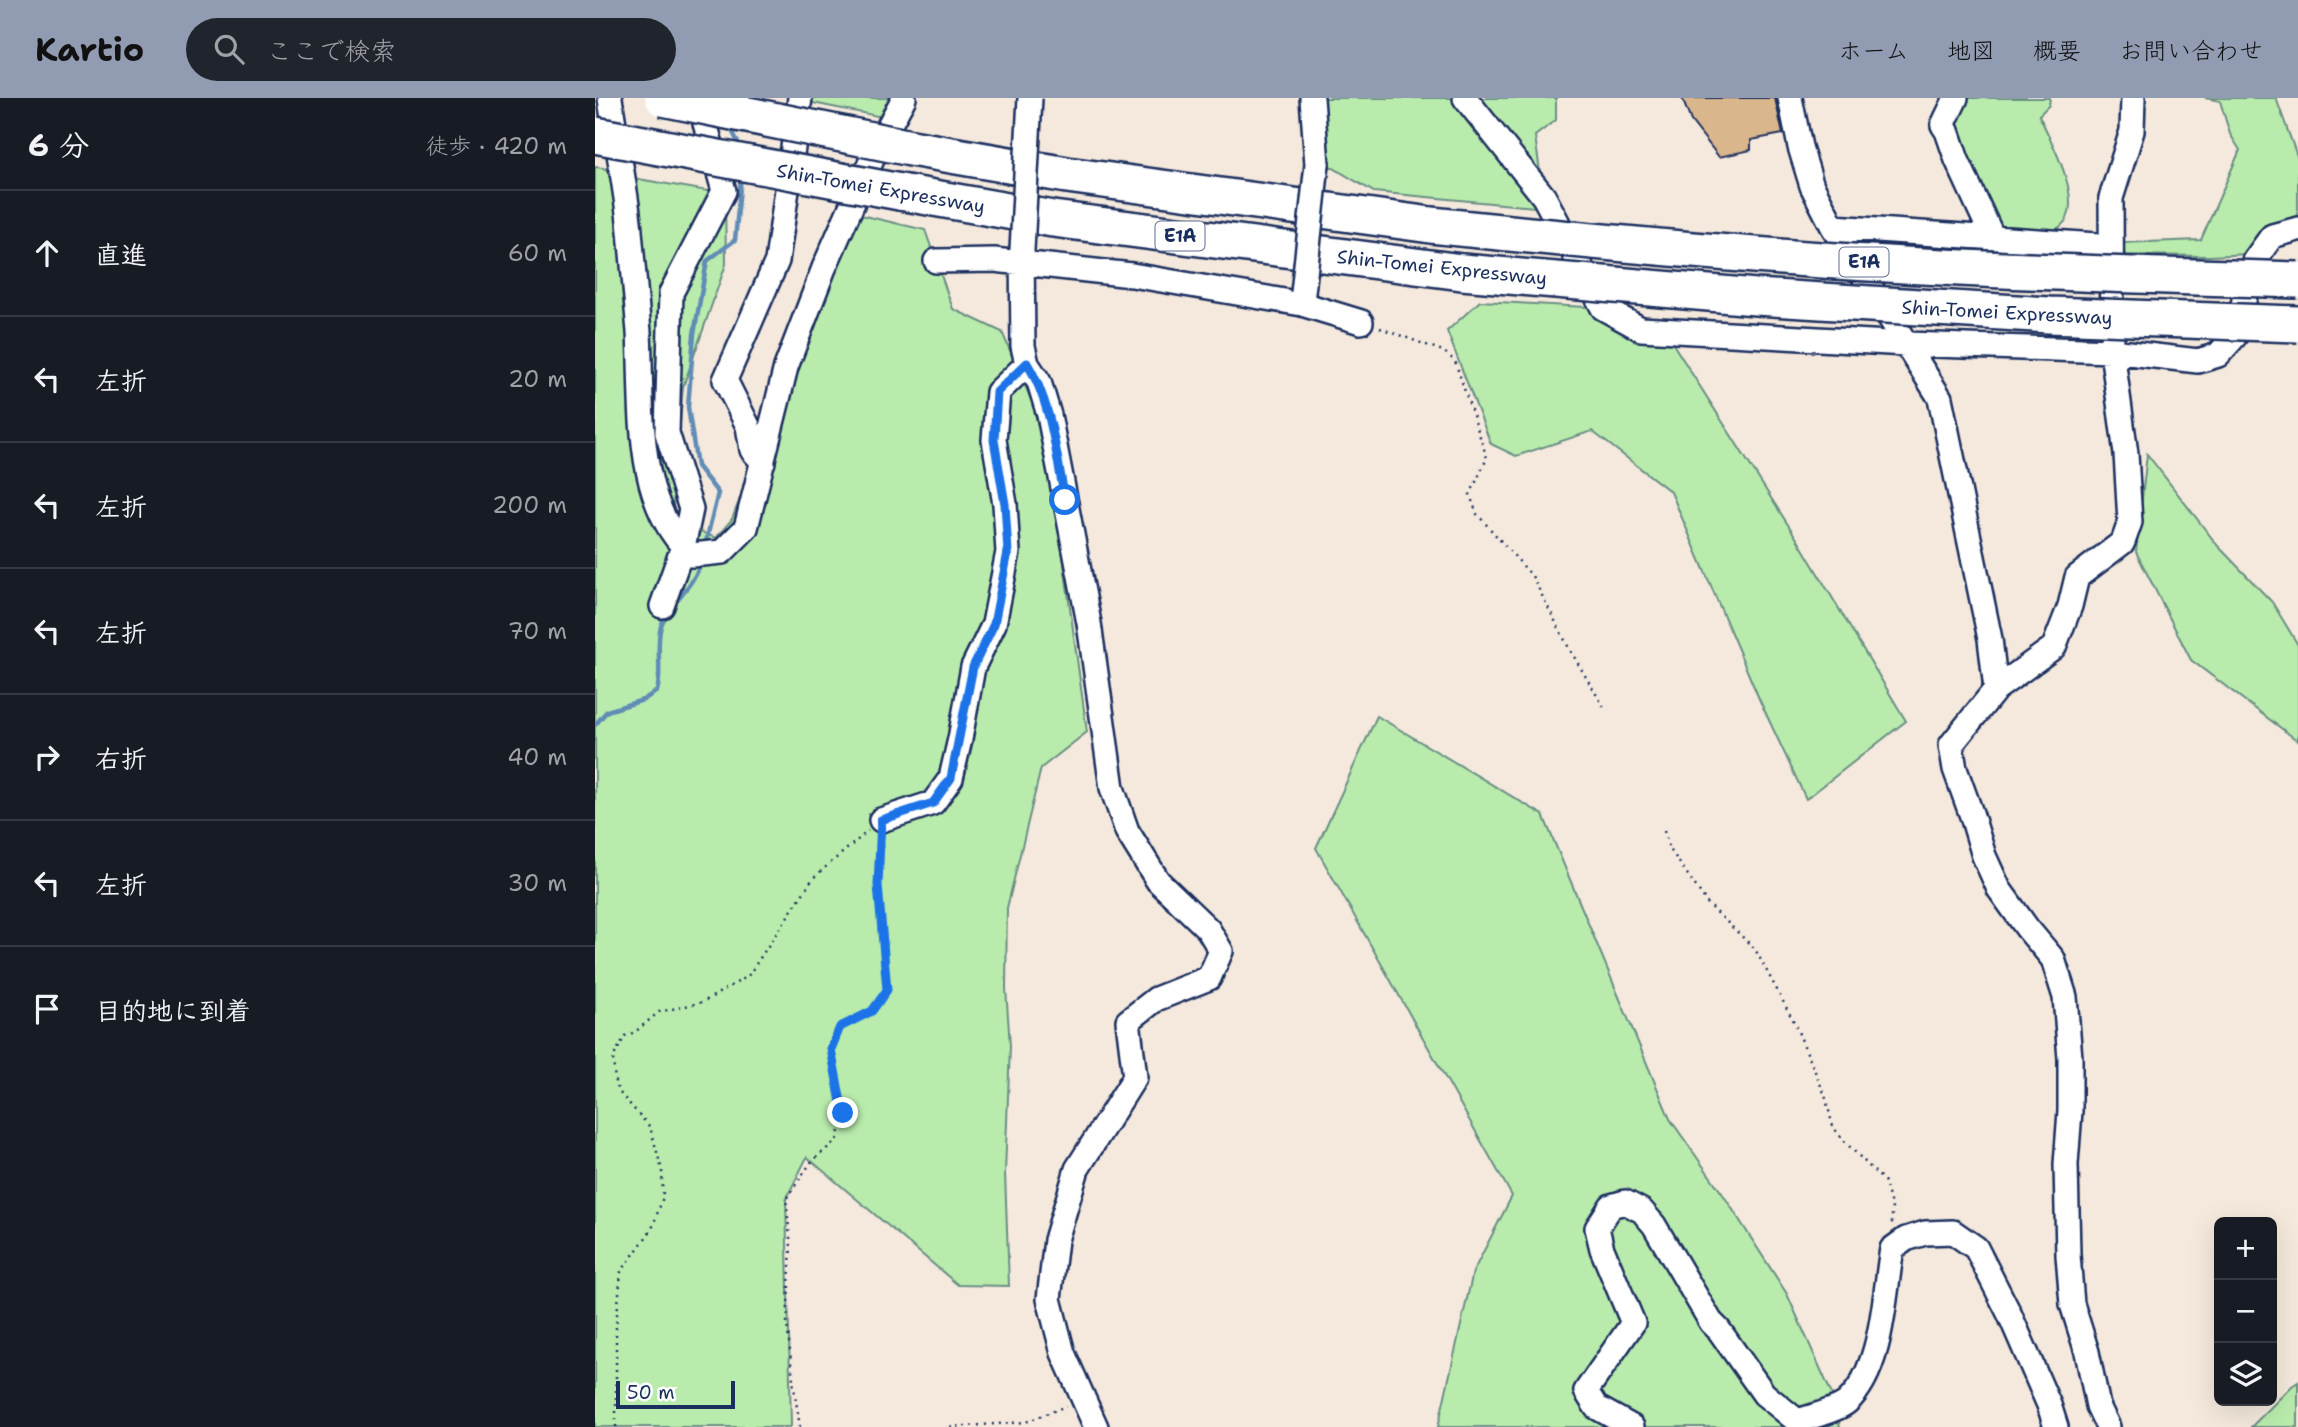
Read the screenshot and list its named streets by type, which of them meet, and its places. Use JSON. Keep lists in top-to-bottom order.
{
  "streets": {
    "highway": ["Shin-Tomei Expressway", "E1A"]
  },
  "scale_bar": "50 m",
  "page": {
    "header": "Kartio",
    "search": "ここで検索",
    "nav": [
      "ホーム",
      "地図",
      "概要",
      "お問い合わせ"
    ],
    "heading": ["6 分", "徒歩 · 420 m"],
    "list": [
      ["直進", "60 m"],
      ["左折", "20 m"],
      ["左折", "200 m"],
      ["左折", "70 m"],
      ["右折", "40 m"],
      ["左折", "30 m"],
      "目的地に到着"
    ],
    "map_buttons": ["+", "−"],
    "scale": "50 m"
  }
}
